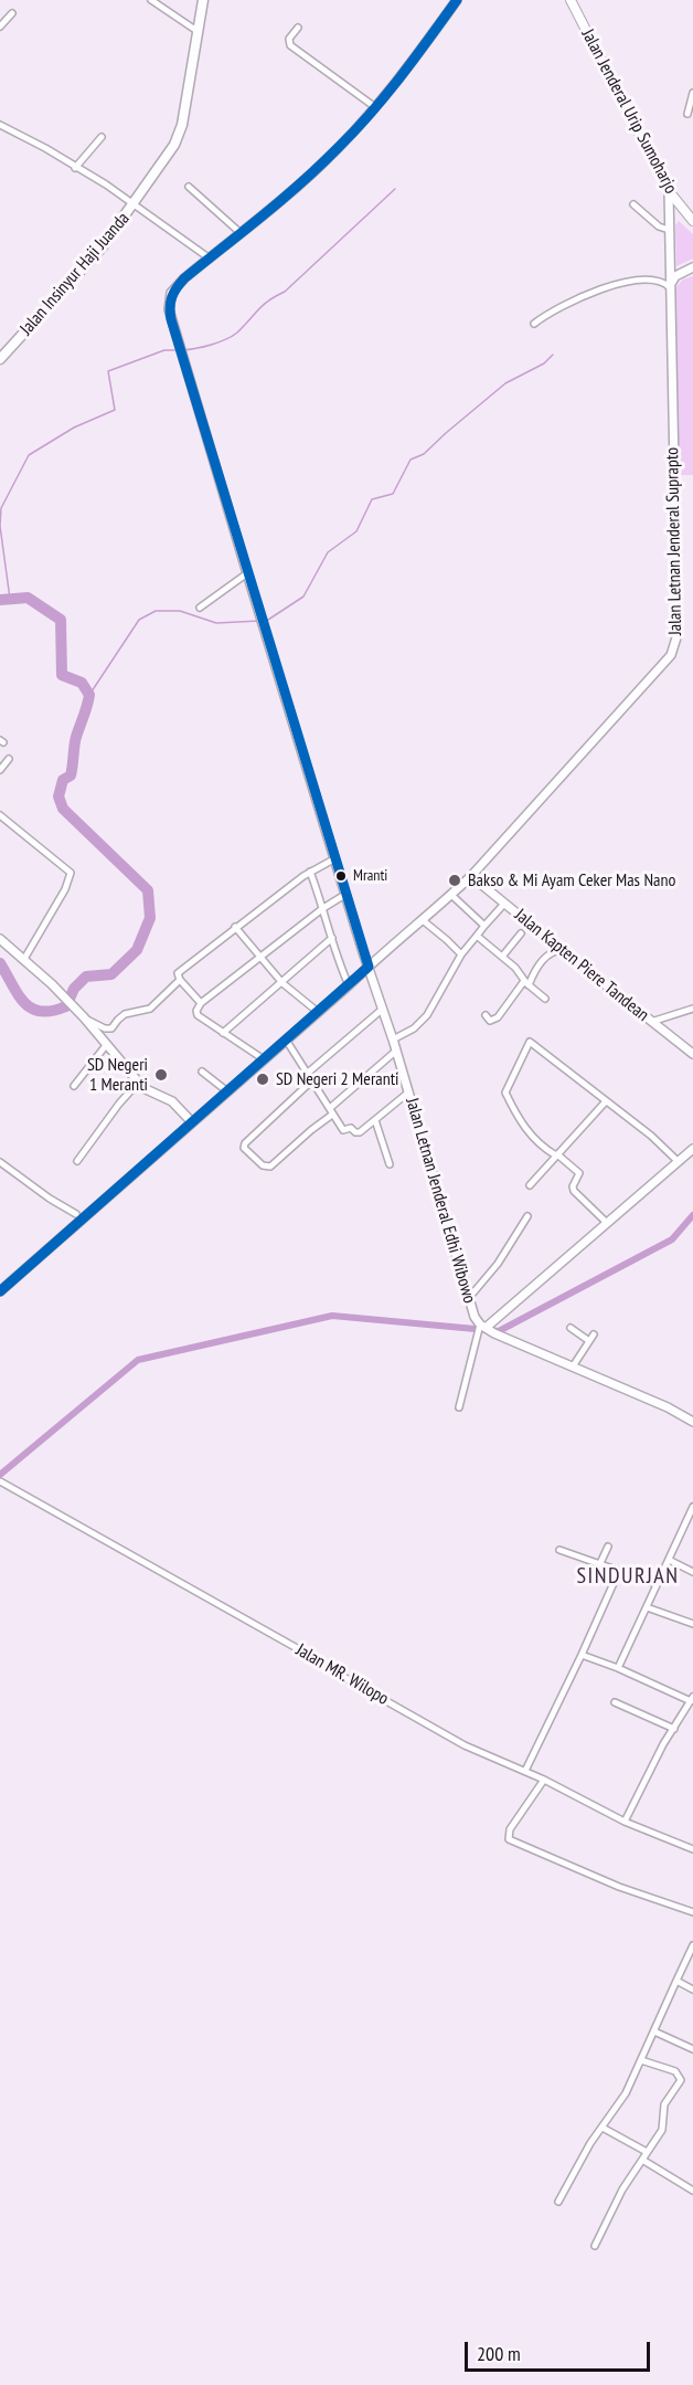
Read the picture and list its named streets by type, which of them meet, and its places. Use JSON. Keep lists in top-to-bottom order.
{
  "streets": {
    "main road": ["Jalan Jenderal Urip Sumoharjo", "Jalan Insinyur Haji Juanda"],
    "street": [
      "Jalan Letnan Jenderal Suprapto",
      "Jalan Kapten Piere Tandean",
      "Jalan Letnan Jenderal Edhi Wibowo",
      "Jalan MR. Wilopo"
    ]
  },
  "crossings": [
    ["Jalan Jenderal Urip Sumoharjo", "Jalan Letnan Jenderal Suprapto"],
    ["Jalan Letnan Jenderal Suprapto", "Jalan Kapten Piere Tandean"],
    ["Jalan Letnan Jenderal Suprapto", "Jalan Letnan Jenderal Edhi Wibowo"]
  ],
  "districts": ["SINDURJAN"],
  "places": [
    "Mranti",
    "Bakso & Mi Ayam Ceker Mas Nano",
    "SD Negeri 1 Meranti",
    "SD Negeri 2 Meranti"
  ],
  "scale_bar": "200 m"
}
